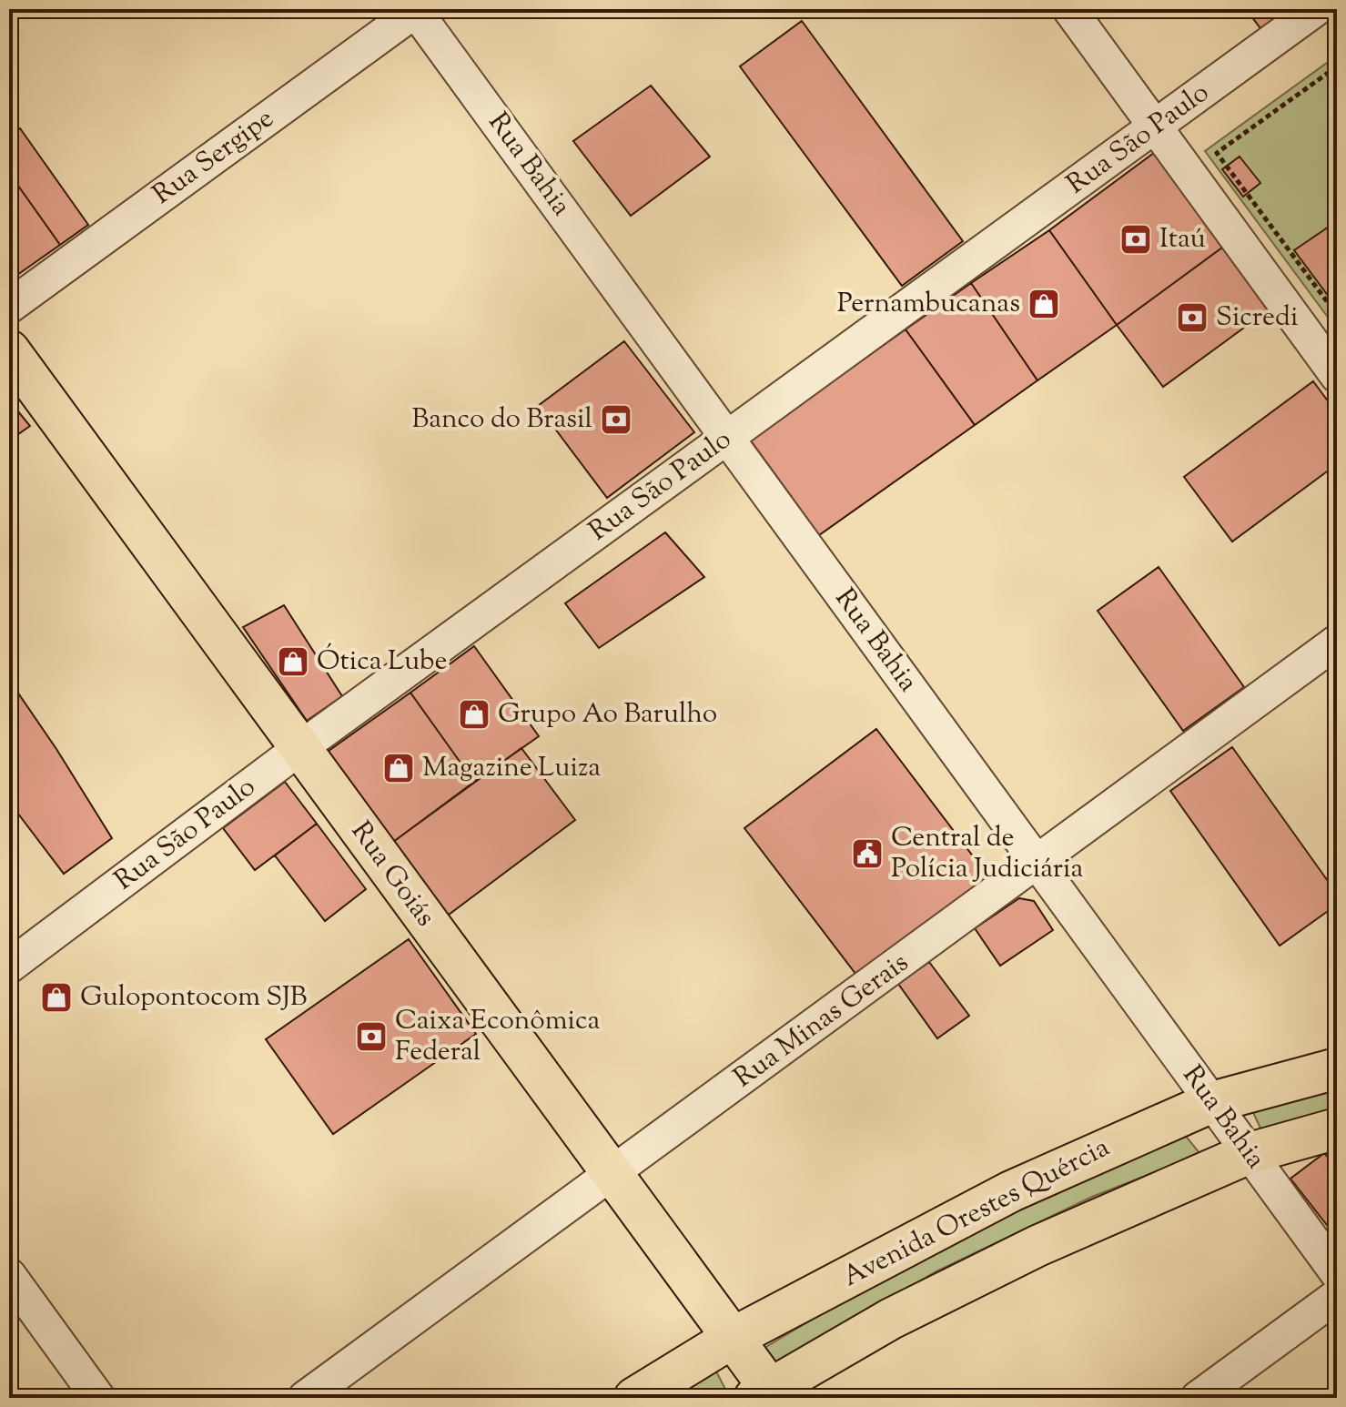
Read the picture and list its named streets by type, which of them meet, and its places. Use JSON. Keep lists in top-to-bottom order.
{
  "streets": {
    "main road": ["Rua Goiás", "Avenida Orestes Quércia"],
    "street": [
      "Rua São Paulo",
      "Rua Sergipe",
      "Rua Bahia",
      "Rua Minas Gerais"
    ]
  },
  "crossings": [
    ["Rua São Paulo", "Rua Bahia"],
    ["Rua São Paulo", "Rua Goiás"],
    ["Rua Sergipe", "Rua Bahia"],
    ["Rua Bahia", "Rua Minas Gerais"],
    ["Rua Bahia", "Avenida Orestes Quércia"],
    ["Rua Goiás", "Rua Minas Gerais"],
    ["Rua Goiás", "Avenida Orestes Quércia"]
  ],
  "places": {
    "bank": [
      "Itaú",
      "Sicredi",
      "Banco do Brasil",
      "Caixa Econômica Federal"
    ],
    "shop": [
      "Pernambucanas",
      "Ótica Lube",
      "Grupo Ao Barulho",
      "Magazine Luiza",
      "Gulopontocom SJB"
    ],
    "public building": ["Central de Polícia Judiciária"]
  }
}
